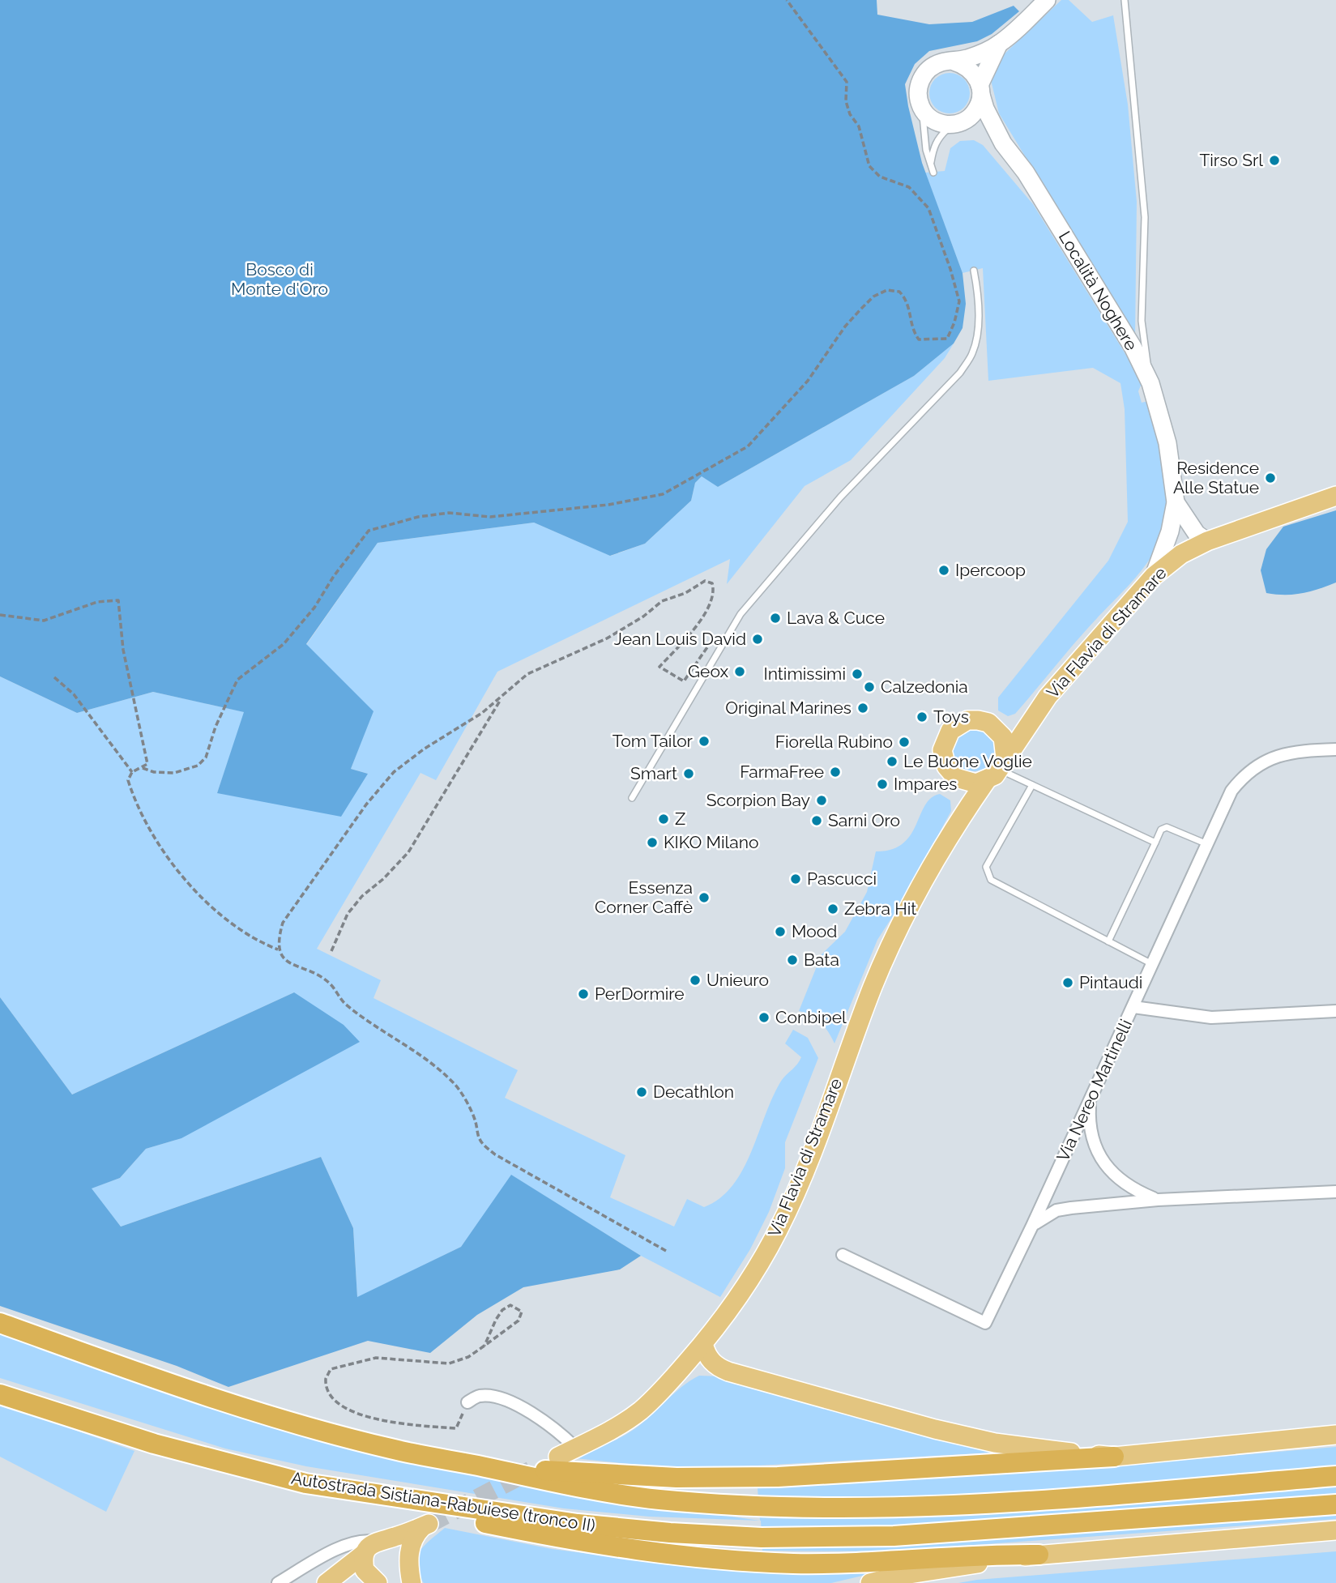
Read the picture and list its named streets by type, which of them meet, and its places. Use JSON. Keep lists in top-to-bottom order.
{
  "streets": {
    "highway": ["Autostrada Sistiana-Rabuiese (tronco II)"],
    "main road": ["Località Noghere", "Via Flavia di Stramare"],
    "street": ["Via Nereo Martinelli"]
  },
  "crossings": [
    ["Località Noghere", "Via Flavia di Stramare"]
  ],
  "parks": ["Bosco di Monte d'Oro"],
  "places": [
    "Tirso Srl",
    "Residence Alle Statue",
    "Ipercoop",
    "Lava & Cuce",
    "Jean Louis David",
    "Geox",
    "Intimissimi",
    "Calzedonia",
    "Original Marines",
    "Toys",
    "Tom Tailor",
    "Fiorella Rubino",
    "Le Buone Voglie",
    "FarmaFree",
    "Smart",
    "Impares",
    "Scorpion Bay",
    "Z",
    "Sarni Oro",
    "KIKO Milano",
    "Pascucci",
    "Essenza Corner Caffè",
    "Zebra Hit",
    "Mood",
    "Bata",
    "Unieuro",
    "Pintaudi",
    "PerDormire",
    "Conbipel",
    "Decathlon"
  ]
}
